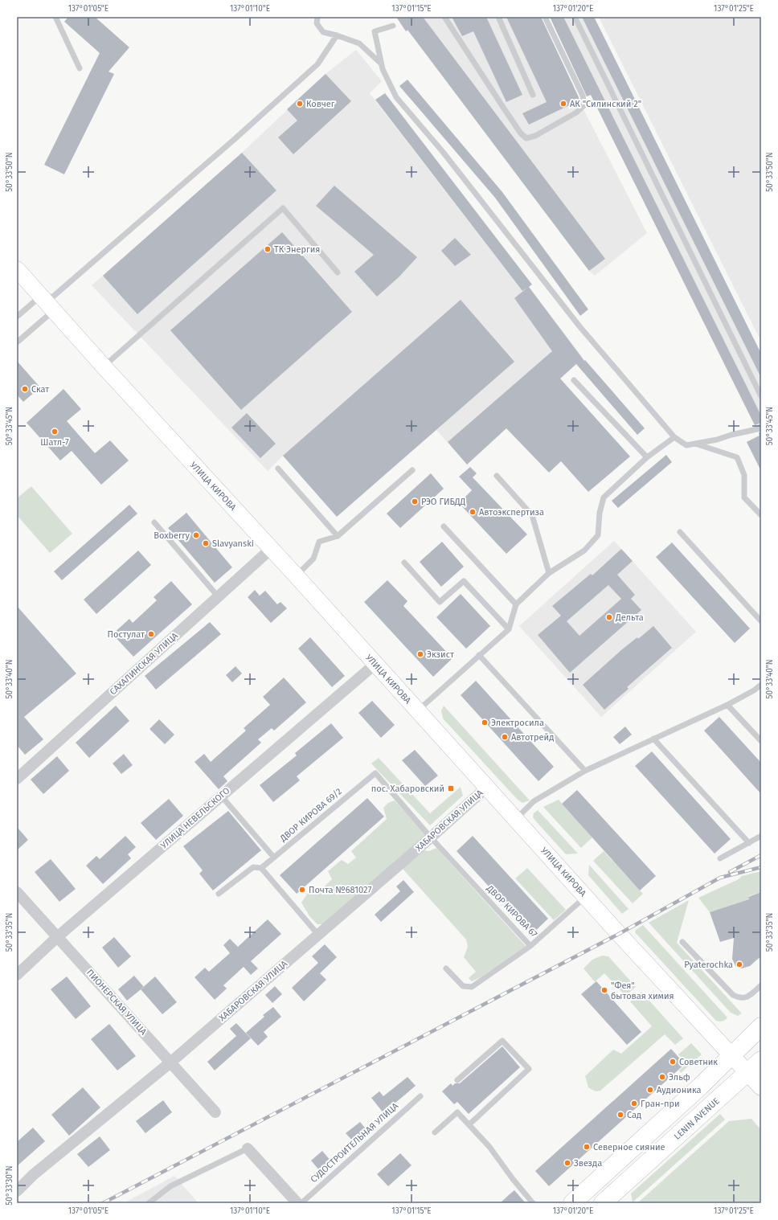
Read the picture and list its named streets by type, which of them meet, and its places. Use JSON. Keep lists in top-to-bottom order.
{
  "streets": {
    "main road": ["УЛИЦА КИРОВА", "LENIN AVENUE"],
    "street": [
      "САХАЛИНСКАЯ УЛИЦА",
      "УЛИЦА НЕВЕЛЬСКОГО",
      "ХАБАРОВСКАЯ УЛИЦА",
      "ПИОНЕРСКАЯ УЛИЦА"
    ],
    "lane": ["ДВОР КИРОВА 69/2", "ДВОР КИРОВА 67", "СУДОСТРОИТЕЛЬНАЯ УЛИЦА"]
  },
  "crossings": [
    ["УЛИЦА КИРОВА", "САХАЛИНСКАЯ УЛИЦА"],
    ["УЛИЦА КИРОВА", "УЛИЦА НЕВЕЛЬСКОГО"],
    ["УЛИЦА КИРОВА", "ХАБАРОВСКАЯ УЛИЦА"],
    ["УЛИЦА КИРОВА", "ДВОР КИРОВА 67"],
    ["УЛИЦА КИРОВА", "LENIN AVENUE"],
    ["ДВОР КИРОВА 69/2", "ХАБАРОВСКАЯ УЛИЦА"],
    ["ДВОР КИРОВА 69/2", "ДВОР КИРОВА 67"],
    ["УЛИЦА НЕВЕЛЬСКОГО", "ПИОНЕРСКАЯ УЛИЦА"],
    ["ХАБАРОВСКАЯ УЛИЦА", "ДВОР КИРОВА 67"],
    ["ХАБАРОВСКАЯ УЛИЦА", "ПИОНЕРСКАЯ УЛИЦА"]
  ],
  "places": {
    "other": [
      "Ковчег",
      "АК \"Силинский 2\"",
      "ТК Энергия",
      "Скат",
      "Шатл-7",
      "РЭО ГИБДД",
      "Автоэкспертиза",
      "Boxberry",
      "Slavyanski",
      "Дельта",
      "Постулат",
      "Экзист",
      "Электросила",
      "Автотрейд",
      "Почта №681027",
      "Pyaterochka",
      "\"Фея\" бытовая химия",
      "Советник",
      "Эльф",
      "Аудионика",
      "Гран-при",
      "Сад",
      "Северное сияние",
      "Звезда"
    ],
    "transit": ["пос. Хабаровский"]
  },
  "coordinates": [
    "137°01'05\"E",
    "137°01'10\"E",
    "137°01'15\"E",
    "137°01'20\"E",
    "137°01'25\"E",
    "50°33'50\"N",
    "50°33'45\"N",
    "50°33'40\"N",
    "50°33'35\"N",
    "50°33'30\"N"
  ]
}
